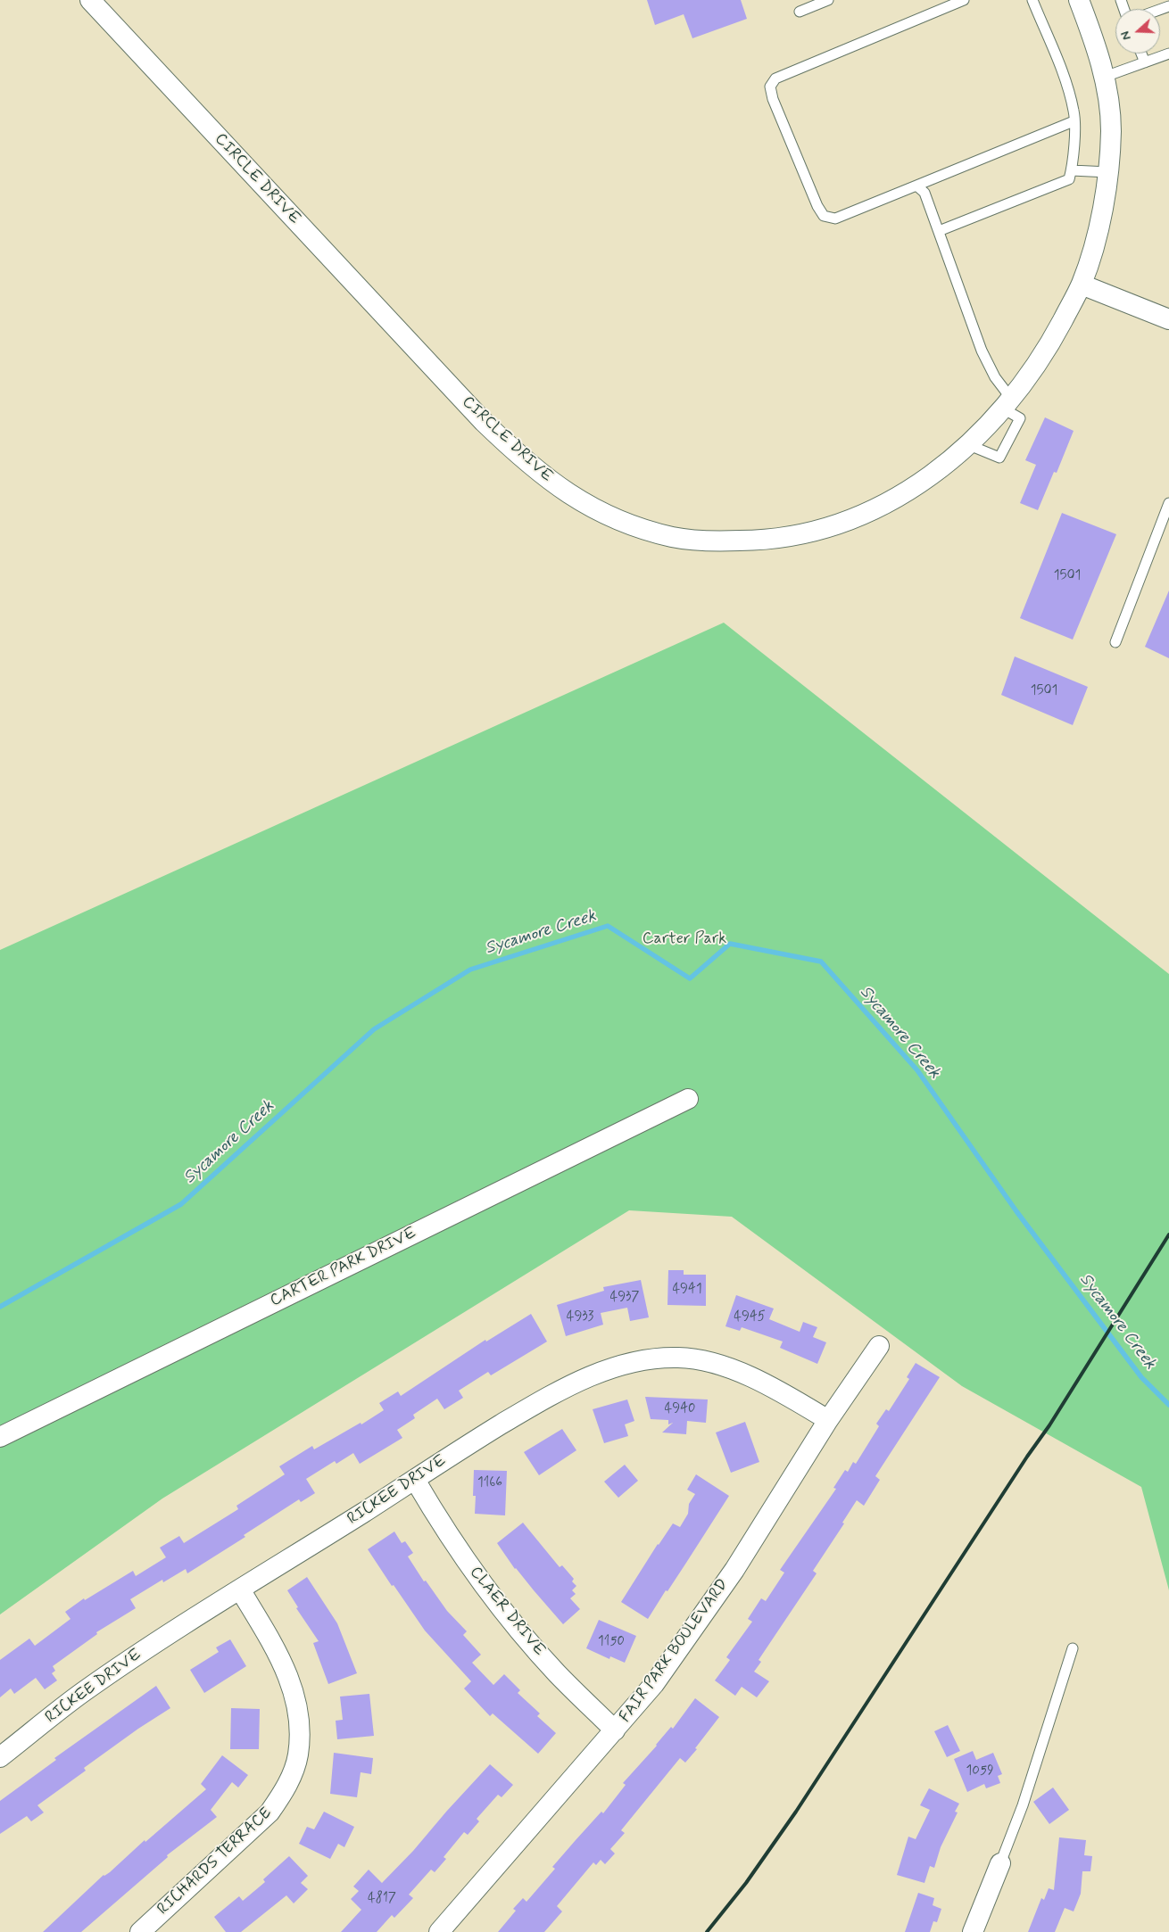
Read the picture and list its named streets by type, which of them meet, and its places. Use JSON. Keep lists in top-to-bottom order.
{
  "streets": {
    "street": [
      "CIRCLE DRIVE",
      "CARTER PARK DRIVE",
      "RICKEE DRIVE",
      "CLAER DRIVE",
      "FAIR PARK BOULEVARD",
      "RICHARDS TERRACE"
    ]
  },
  "crossings": [
    ["RICKEE DRIVE", "CLAER DRIVE"],
    ["RICKEE DRIVE", "FAIR PARK BOULEVARD"],
    ["RICKEE DRIVE", "RICHARDS TERRACE"],
    ["CLAER DRIVE", "FAIR PARK BOULEVARD"]
  ],
  "water": ["Sycamore Creek"],
  "parks": ["Carter Park"],
  "house_numbers": [
    "1501",
    "1501",
    "4941",
    "4937",
    "4933",
    "4945",
    "4940",
    "1166",
    "1150",
    "1059",
    "4817"
  ],
  "north": "left"
}
